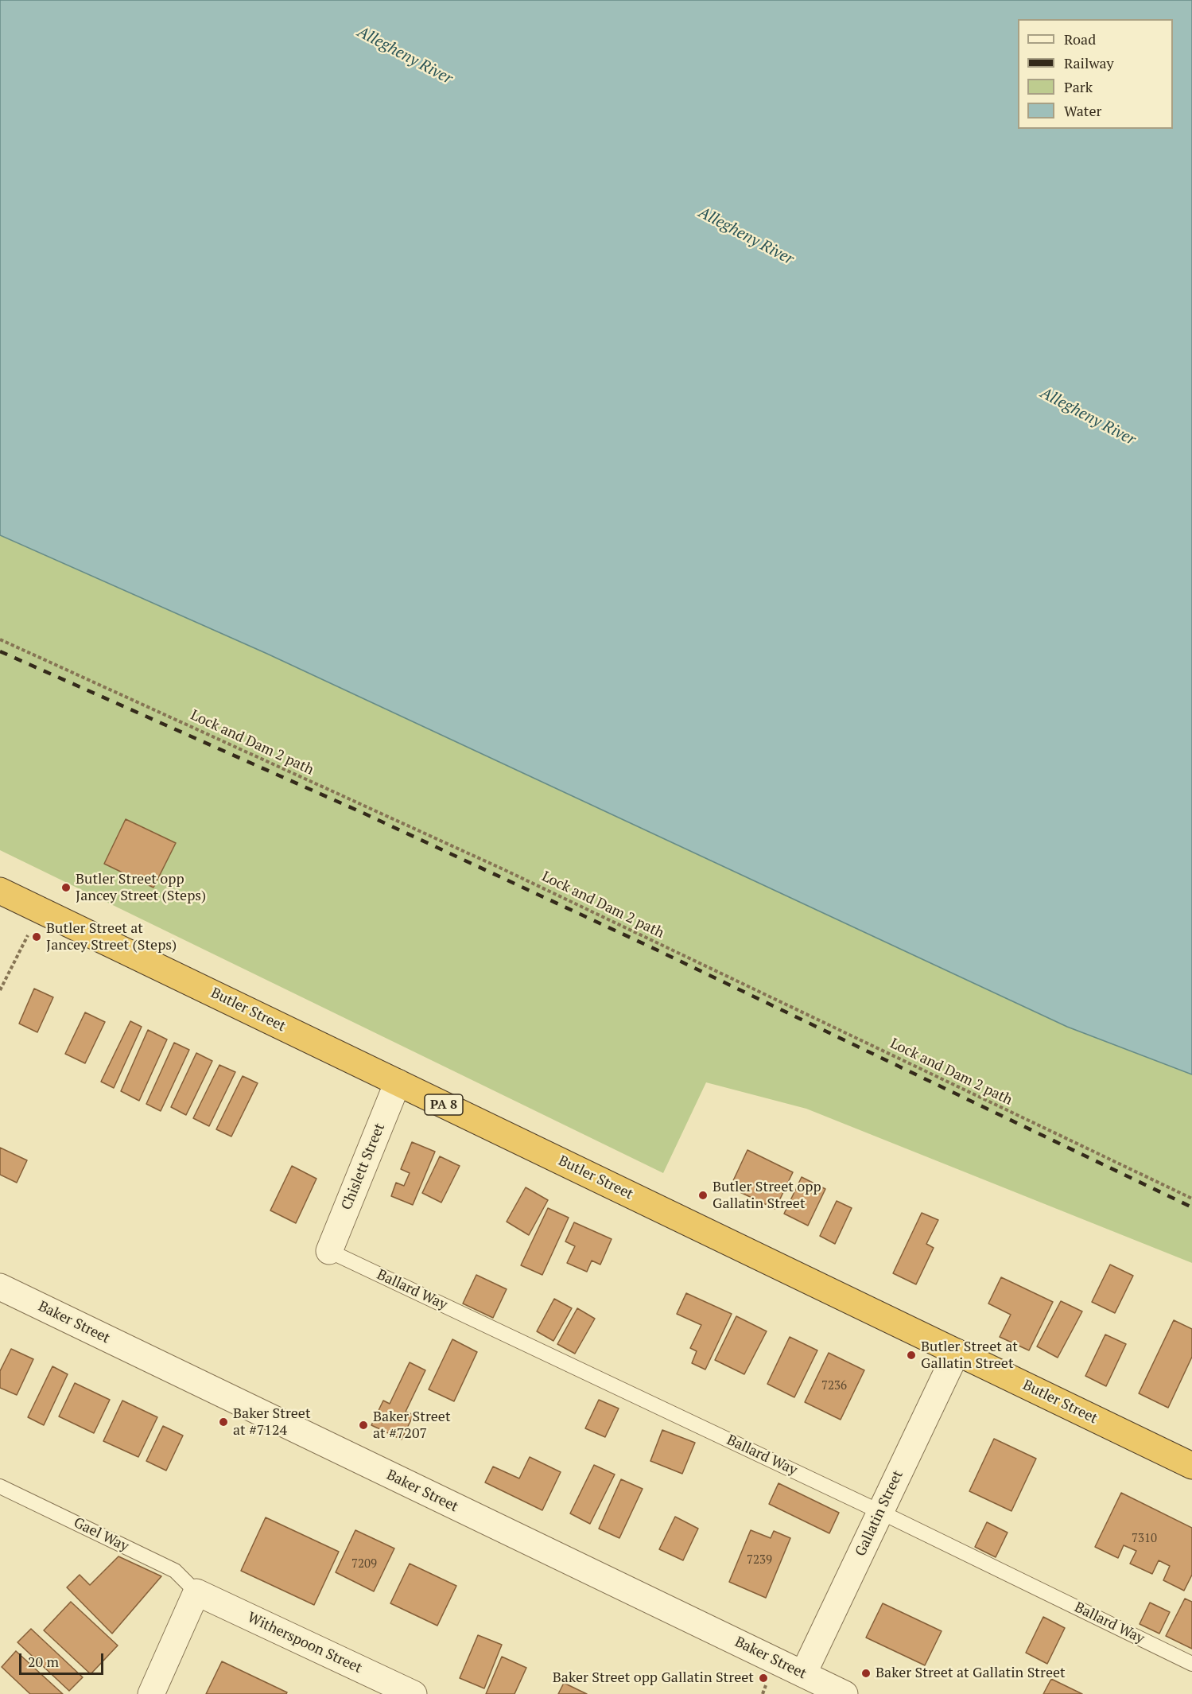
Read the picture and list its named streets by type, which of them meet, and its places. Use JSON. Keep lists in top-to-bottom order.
{
  "streets": {
    "highway": ["Butler Street", "PA 8"],
    "street": [
      "Chislett Street",
      "Baker Street",
      "Gallatin Street",
      "Witherspoon Street"
    ],
    "lane": ["Ballard Way", "Gael Way"],
    "path": ["Lock and Dam 2 path"]
  },
  "crossings": [
    ["Butler Street", "Chislett Street"],
    ["Butler Street", "Gallatin Street"],
    ["Chislett Street", "Ballard Way"],
    ["Ballard Way", "Gallatin Street"],
    ["Baker Street", "Gallatin Street"],
    ["Gael Way", "Witherspoon Street"]
  ],
  "water": ["Allegheny River"],
  "places": [
    "Butler Street opp Jancey Street (Steps)",
    "Butler Street at Jancey Street (Steps)",
    "Butler Street opp Gallatin Street",
    "Butler Street at Gallatin Street",
    "Baker Street at #7124",
    "Baker Street at #7207",
    "Baker Street at Gallatin Street",
    "Baker Street opp Gallatin Street"
  ],
  "house_numbers": [
    "7236",
    "7310",
    "7239",
    "7209"
  ],
  "legend": [
    "Road",
    "Railway",
    "Park",
    "Water"
  ],
  "scale_bar": "20 m"
}
